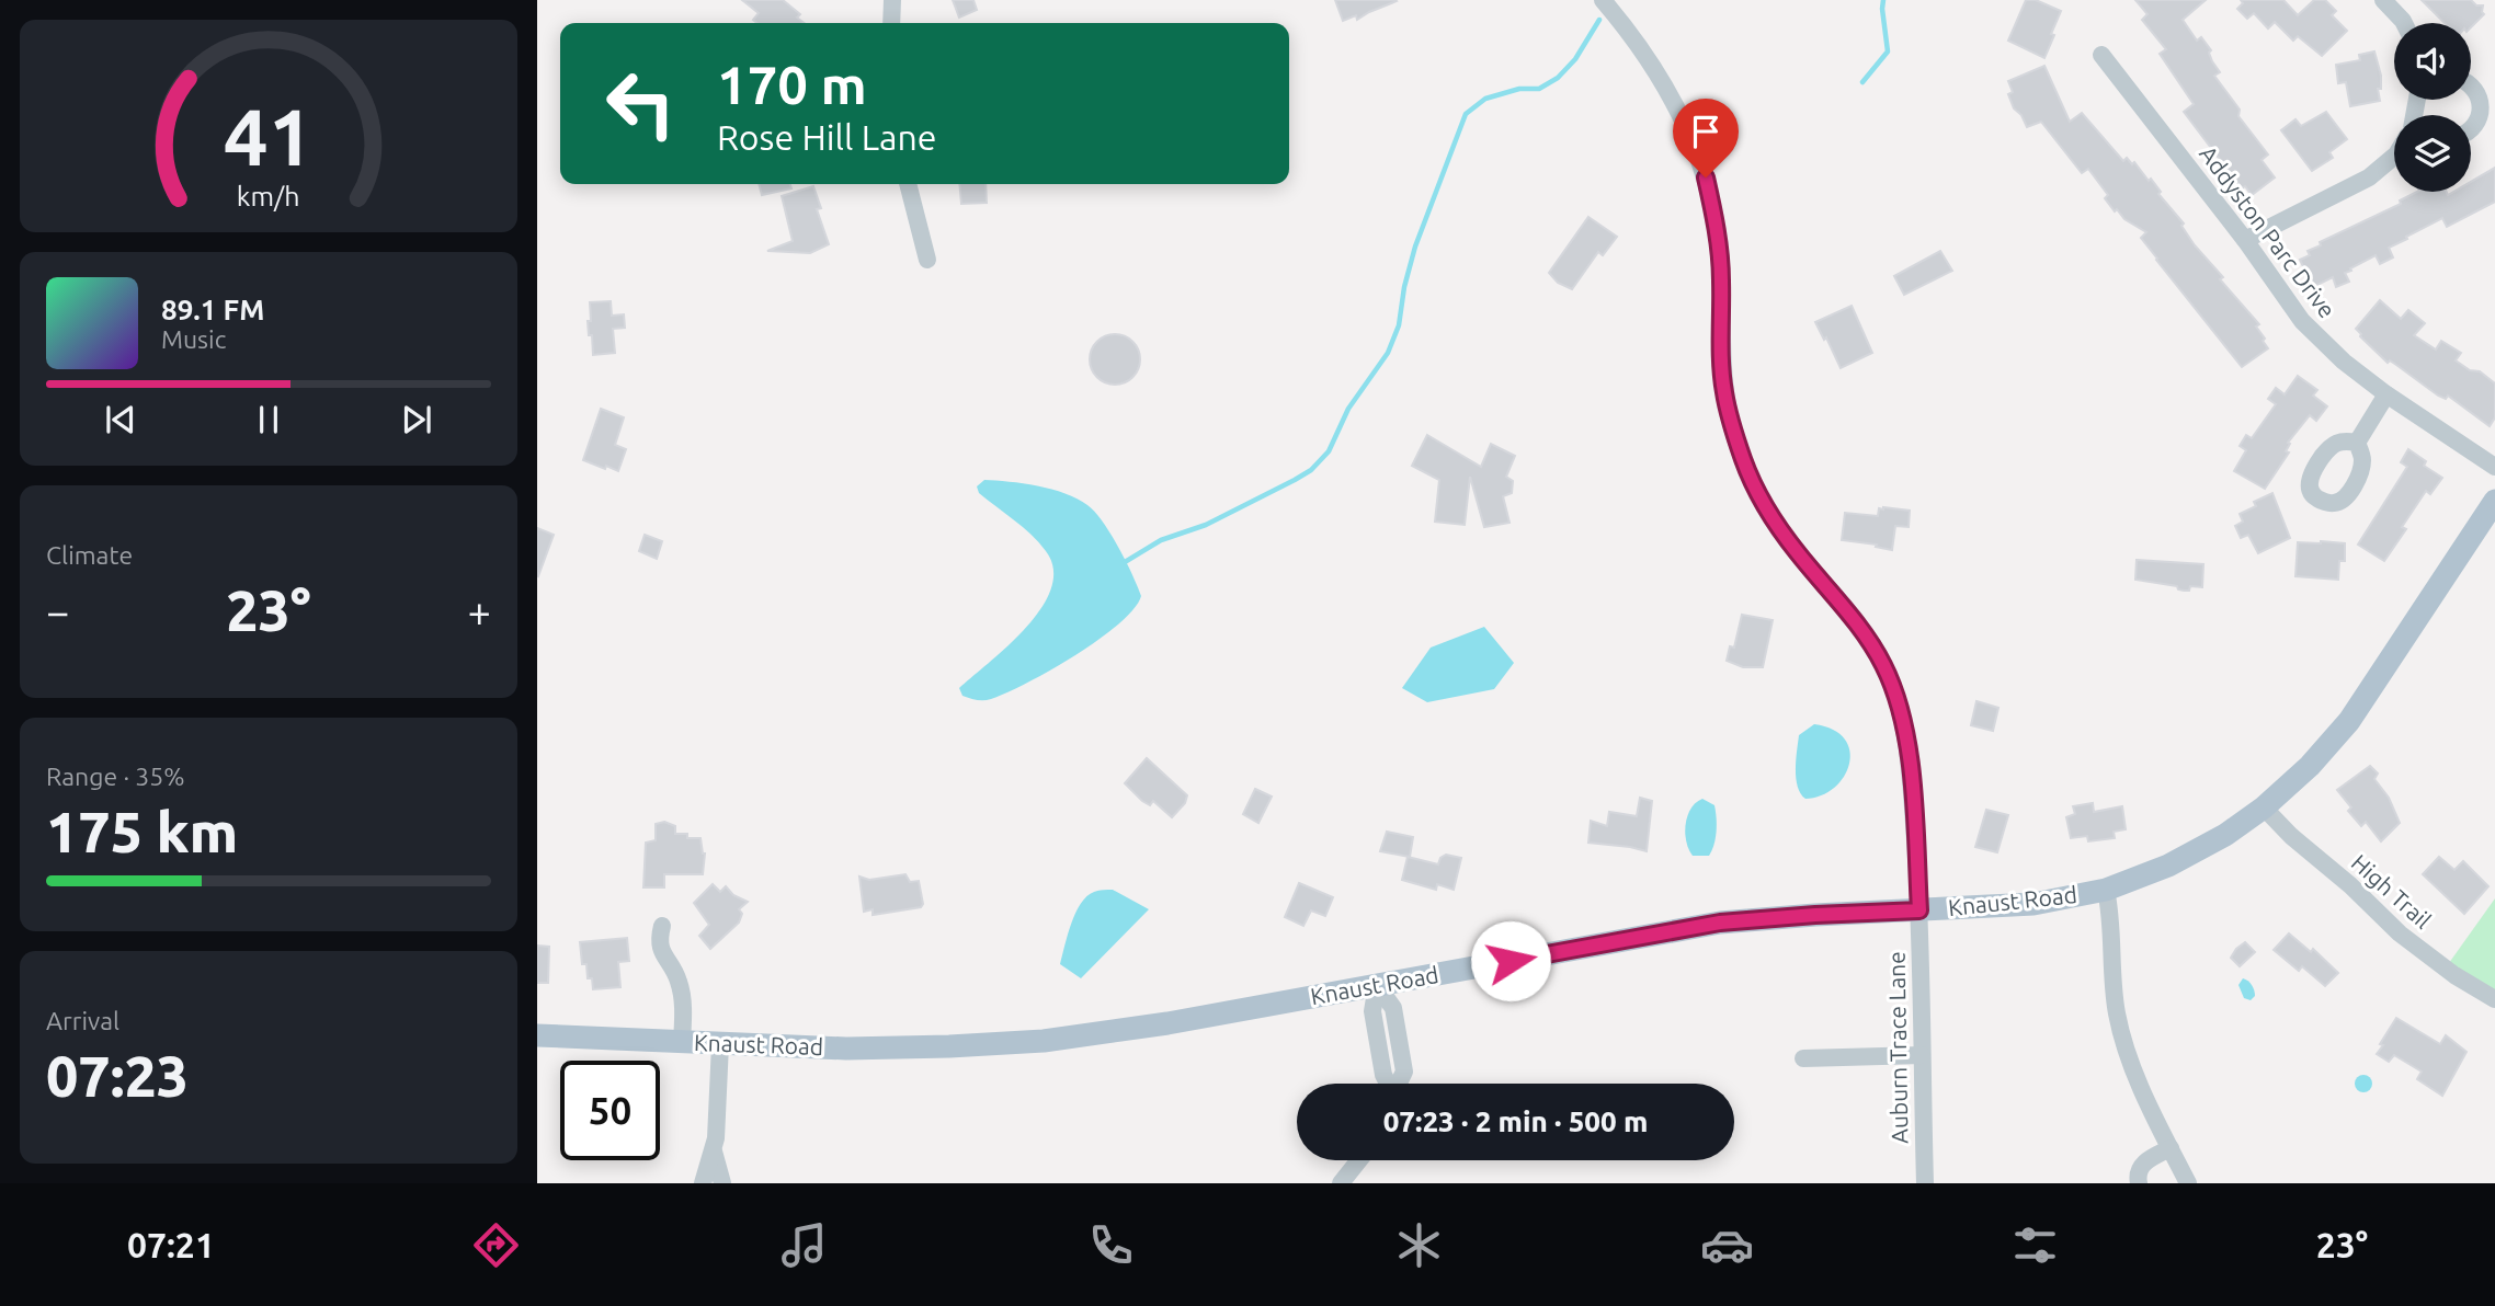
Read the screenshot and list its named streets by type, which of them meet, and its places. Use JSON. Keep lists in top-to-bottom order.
{
  "streets": {
    "main road": ["Knaust Road"],
    "street": ["Addyston Parc Drive", "High Trail", "Auburn Trace Lane"]
  },
  "crossings": [
    ["High Trail", "Knaust Road"],
    ["Knaust Road", "Auburn Trace Lane"]
  ],
  "page": {
    "turn": ["170 m", "Rose Hill Lane"],
    "song": ["89.1 FM", "Music"],
    "tile": [
      "Climate",
      ["Range · 35%", "175 km"],
      ["Arrival", "07:23"]
    ],
    "heat": ["−", "23°", "+"],
    "limit": "50",
    "trip": "07:23 · 2 min · 500 m",
    "tabs": ["07:21", "23°"],
    "gauge": ["41", "km/h"]
  }
}
